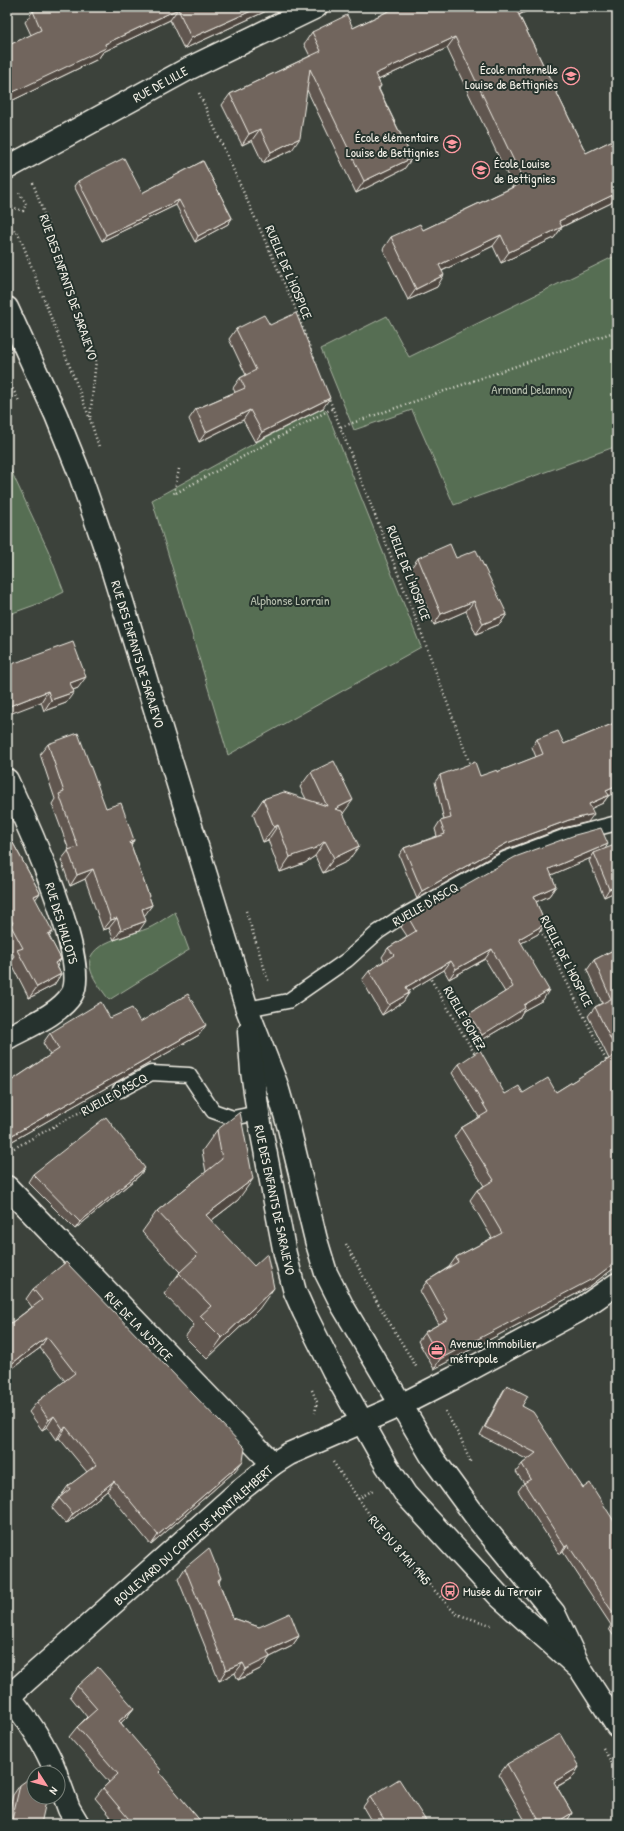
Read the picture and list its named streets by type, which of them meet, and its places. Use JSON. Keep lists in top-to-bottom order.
{
  "streets": {
    "main road": [
      "RUE DE LILLE",
      "RUE DES ENFANTS DE SARAJEVO",
      "RUE DES HALLOTS",
      "RUE DE LA JUSTICE",
      "BOULEVARD DU COMTE DE MONTALEMBERT"
    ],
    "lane": ["RUELLE D'ASCQ"],
    "path": ["RUELLE DE L'HOSPICE", "RUELLE BOMEZ", "RUE DU 8 MAI 1945"]
  },
  "crossings": [
    ["RUE DE LILLE", "RUELLE DE L'HOSPICE"],
    ["RUE DE LILLE", "RUE DES ENFANTS DE SARAJEVO"],
    ["RUE DES ENFANTS DE SARAJEVO", "RUELLE D'ASCQ"],
    ["RUE DES ENFANTS DE SARAJEVO", "BOULEVARD DU COMTE DE MONTALEMBERT"],
    ["RUE DE LA JUSTICE", "BOULEVARD DU COMTE DE MONTALEMBERT"]
  ],
  "parks": ["Armand Delannoy", "Alphonse Lorrain"],
  "places": {
    "school or university": ["École maternelle Louise de Bettignies", "École élémentaire Louise de Bettignies", "École Louise de Bettignies"],
    "office": ["Avenue Immobilier métropole"],
    "bus stop": ["Musée du Terroir"]
  },
  "north": "bottom right"
}
